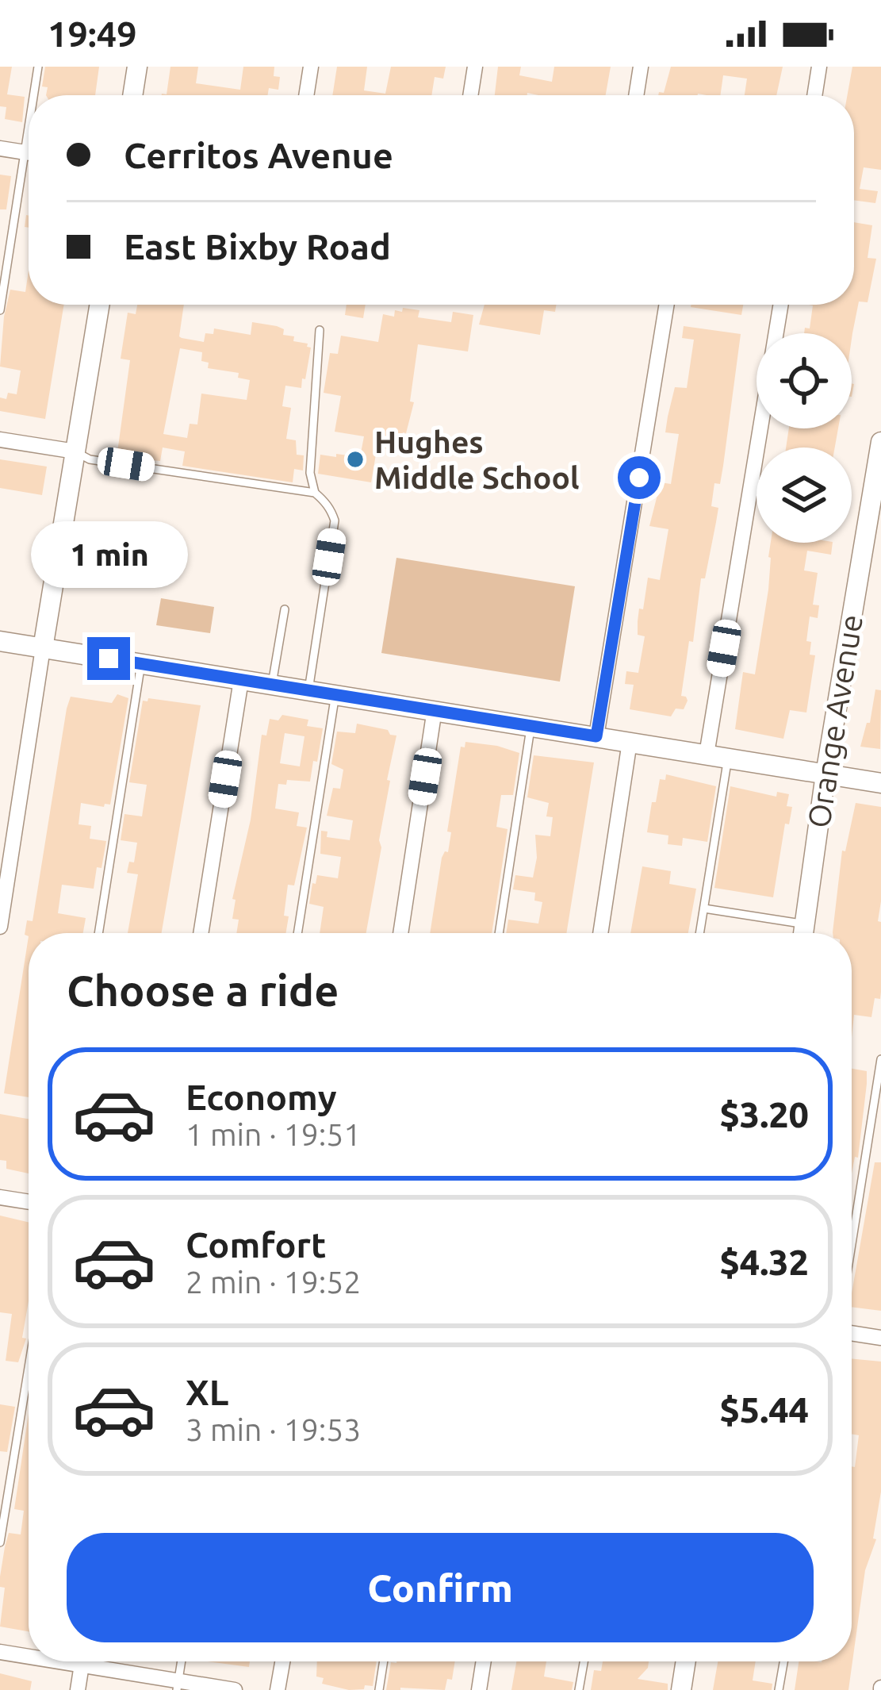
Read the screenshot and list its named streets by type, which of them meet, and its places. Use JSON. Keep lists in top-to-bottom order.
{
  "streets": {
    "street": ["Orange Avenue"]
  },
  "places": ["Hughes Middle School"],
  "page": {
    "status": "19:49",
    "banner": ["Cerritos Avenue", "East Bixby Road"],
    "bubble": "1 min",
    "heading": "Choose a ride",
    "list": [
      {
        "name": "Economy",
        "note": "1 min · 19:51",
        "value": "$3.20"
      },
      {
        "name": "Comfort",
        "note": "2 min · 19:52",
        "value": "$4.32"
      },
      {
        "name": "XL",
        "note": "3 min · 19:53",
        "value": "$5.44"
      }
    ],
    "buttons": "Confirm"
  }
}
